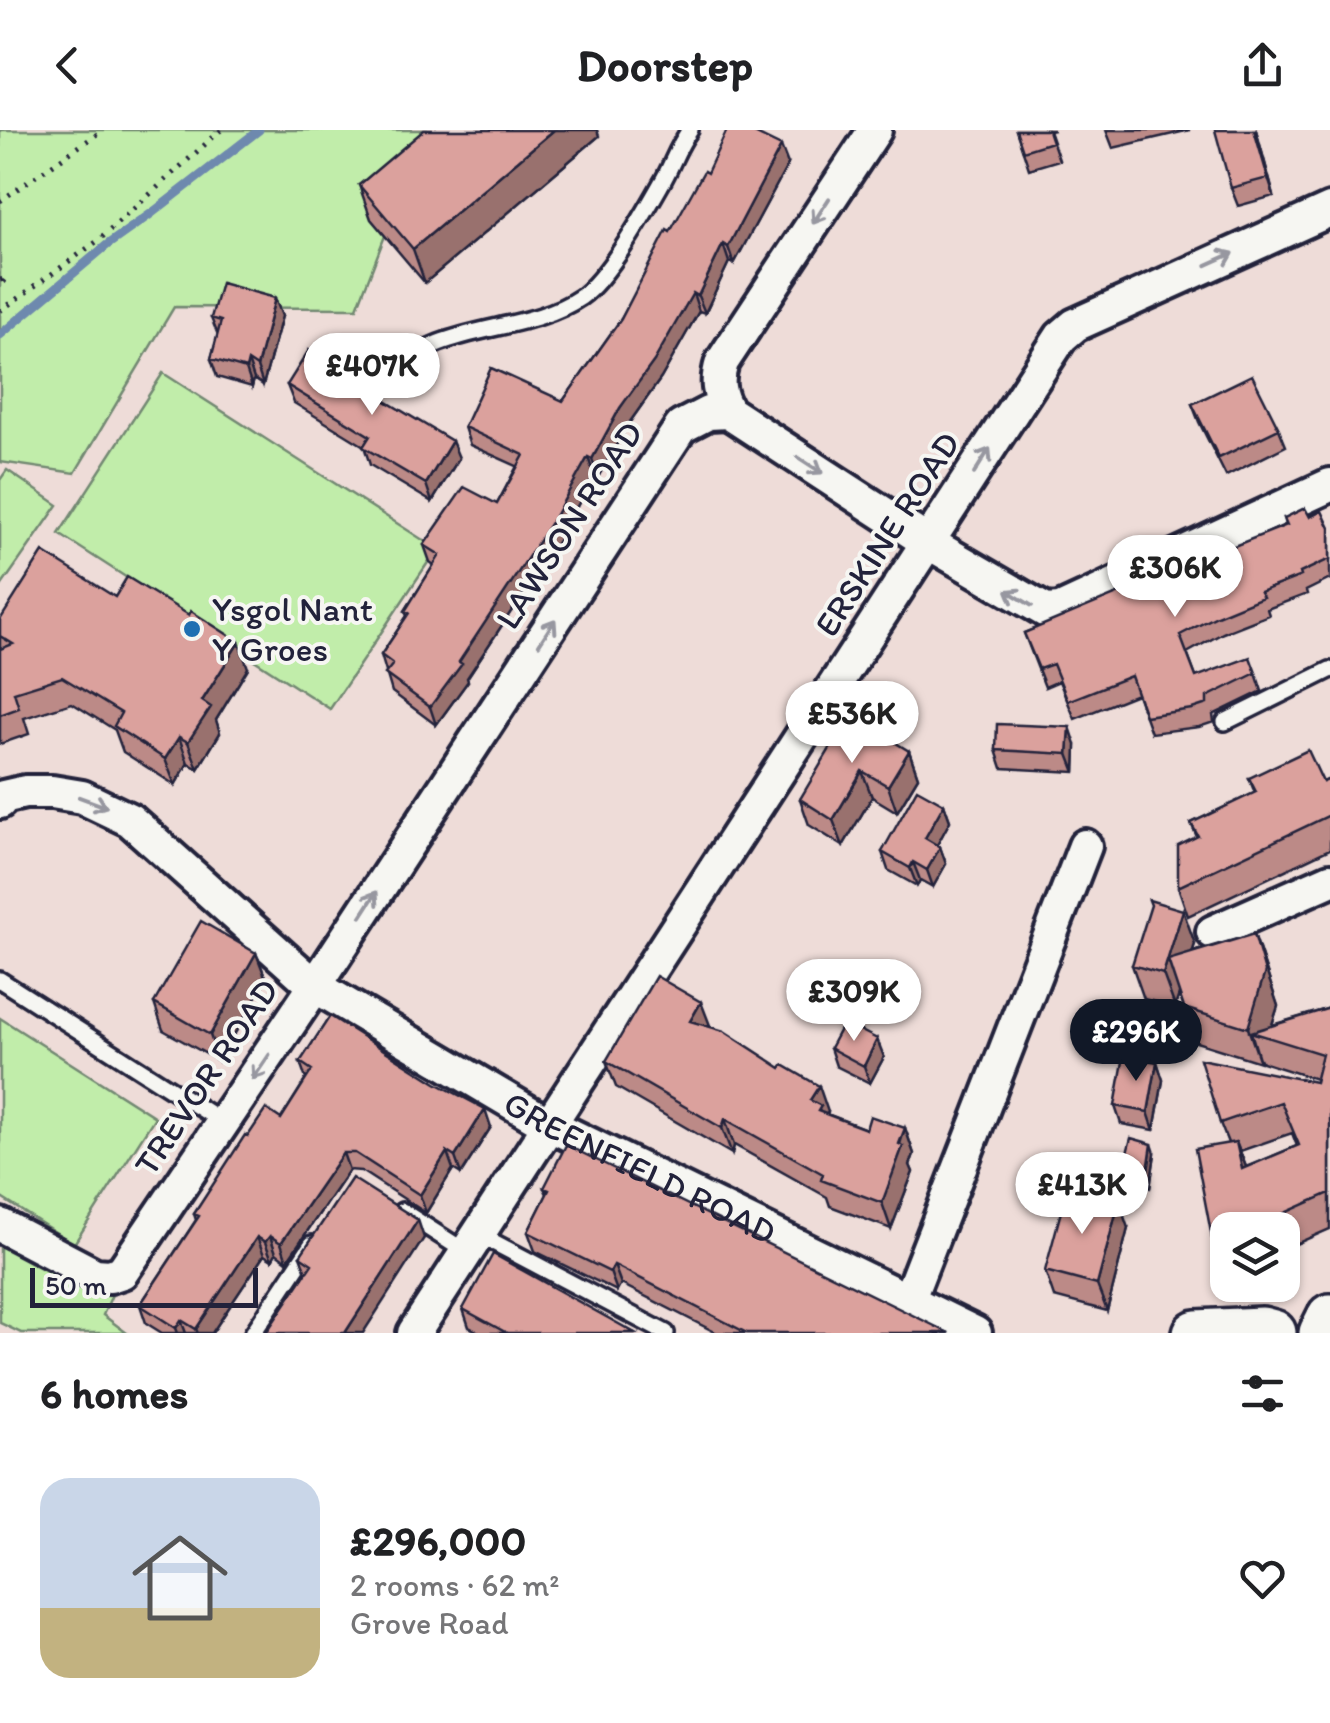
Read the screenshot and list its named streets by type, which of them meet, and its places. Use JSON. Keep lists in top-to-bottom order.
{
  "streets": {
    "street": [
      "LAWSON ROAD",
      "ERSKINE ROAD",
      "TREVOR ROAD",
      "GREENFIELD ROAD"
    ]
  },
  "crossings": [
    ["LAWSON ROAD", "TREVOR ROAD"],
    ["LAWSON ROAD", "GREENFIELD ROAD"],
    ["ERSKINE ROAD", "GREENFIELD ROAD"],
    ["TREVOR ROAD", "GREENFIELD ROAD"]
  ],
  "one_way": ["LAWSON ROAD", "ERSKINE ROAD"],
  "places": ["Ysgol Nant Y Groes"],
  "scale_bar": "50 m",
  "page": {
    "header": "Doorstep",
    "price": [
      "£407K",
      "£306K",
      "£536K",
      "£309K",
      "£296K",
      "£413K"
    ],
    "scale": "50 m",
    "heading": "6 homes",
    "list": [
      {
        "name": "£296,000",
        "note": "2 rooms · 62 m² · Grove Road"
      }
    ]
  }
}
